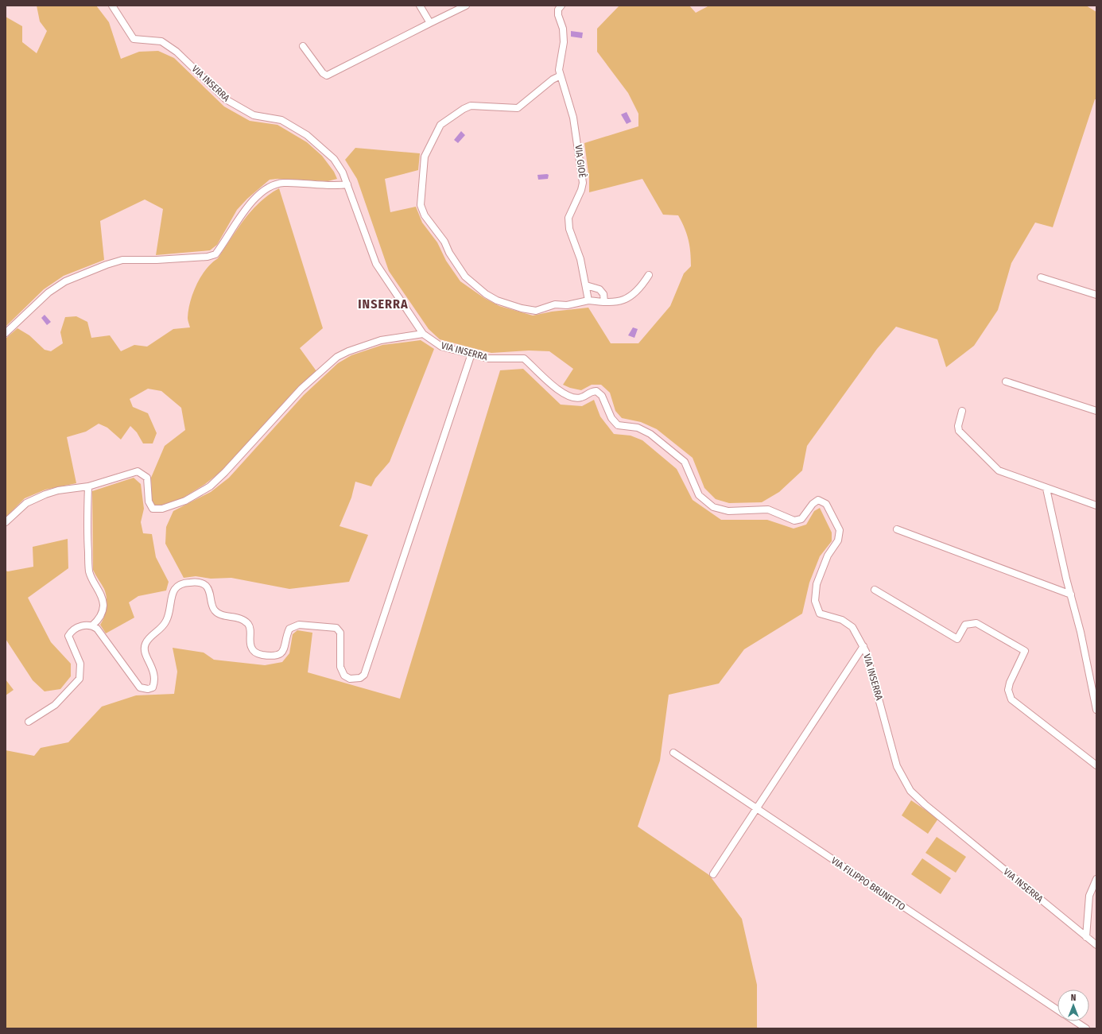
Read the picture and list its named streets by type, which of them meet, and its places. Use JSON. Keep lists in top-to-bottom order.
{
  "streets": {
    "street": ["VIA INSERRA", "VIA GIOÈ", "VIA FILIPPO BRUNETTO"]
  },
  "districts": ["INSERRA"],
  "north": "top"
}
